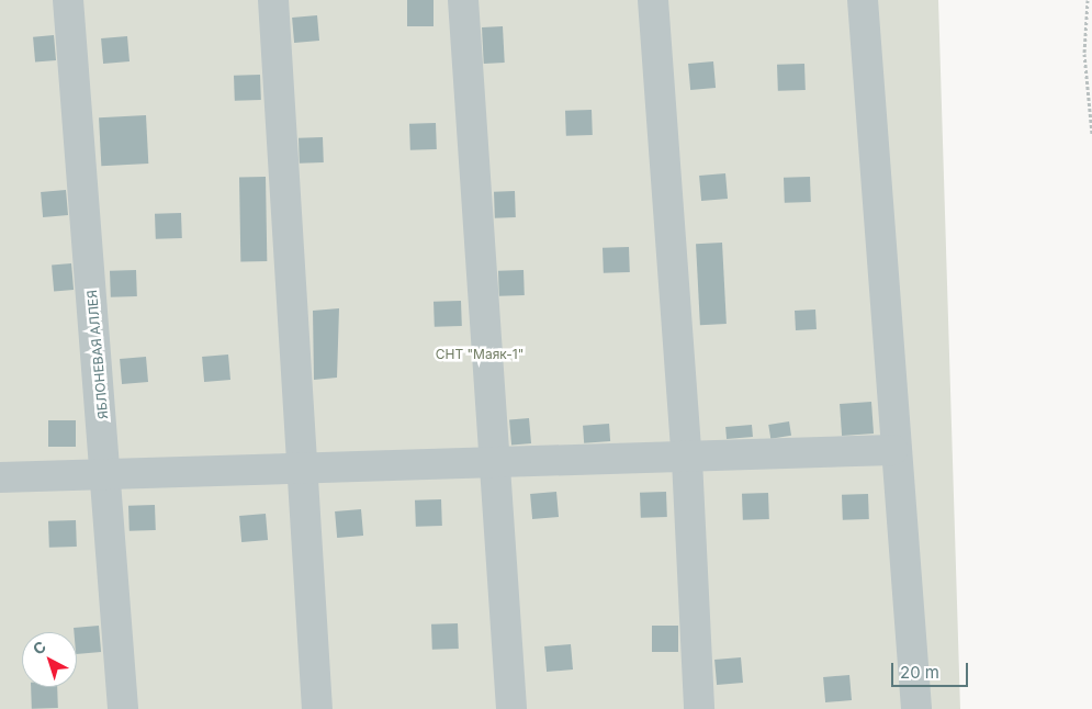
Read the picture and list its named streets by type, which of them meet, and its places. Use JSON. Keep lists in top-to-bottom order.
{
  "streets": {
    "lane": ["ЯБЛОНЕВАЯ АЛЛЕЯ"]
  },
  "parks": ["СНТ \"Маяк-1\""],
  "scale_bar": "20 m",
  "north": "top left"
}
